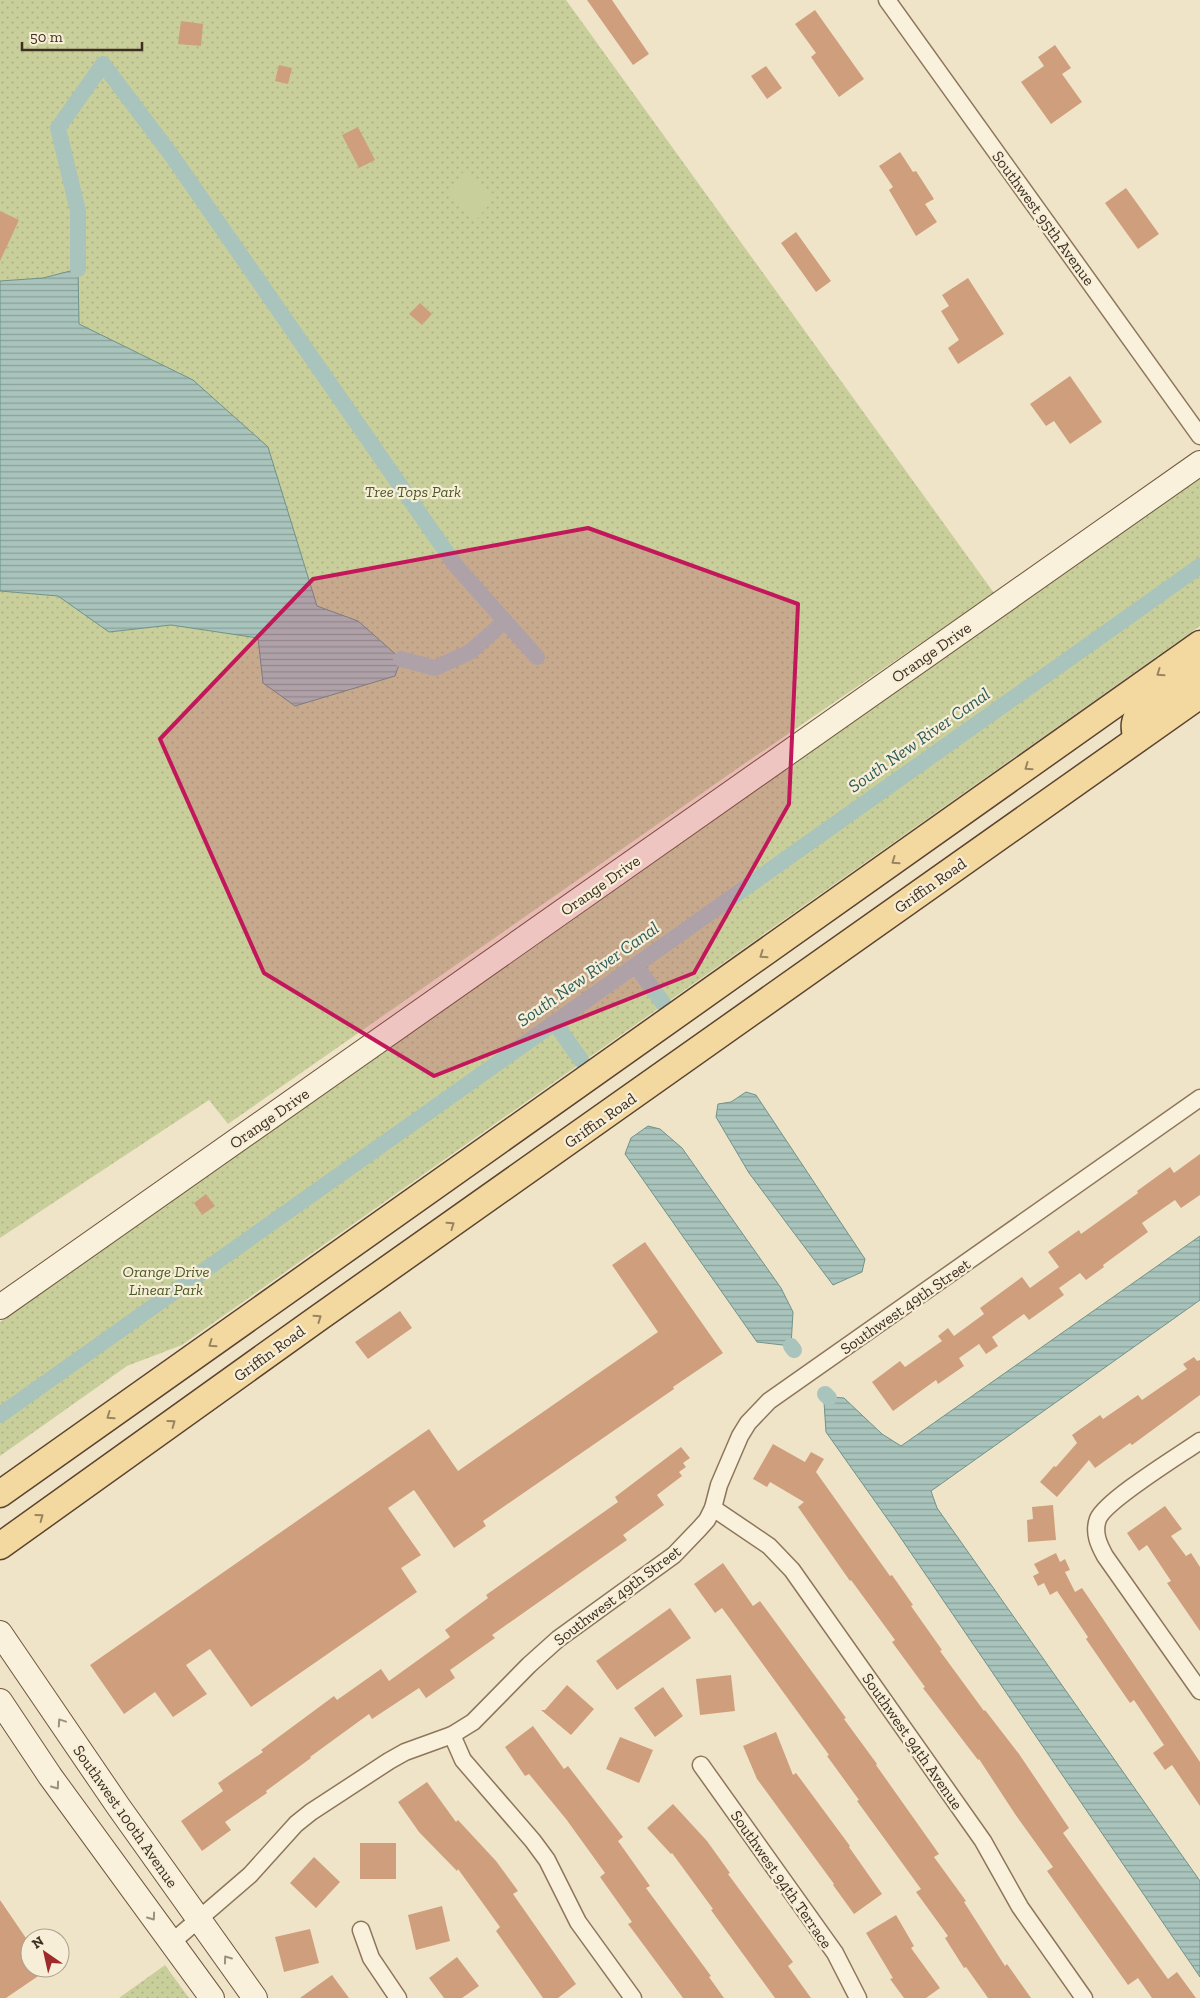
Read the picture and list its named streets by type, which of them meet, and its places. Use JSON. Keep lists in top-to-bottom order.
{
  "streets": {
    "main road": ["Griffin Road"],
    "street": [
      "Southwest 95th Avenue",
      "Orange Drive",
      "Southwest 49th Street",
      "Southwest 94th Avenue",
      "Southwest 100th Avenue",
      "Southwest 94th Terrace"
    ]
  },
  "crossings": [
    ["Southwest 49th Street", "Southwest 94th Avenue"],
    ["Southwest 49th Street", "Southwest 100th Avenue"]
  ],
  "water": ["South New River Canal"],
  "parks": ["Tree Tops Park", "Orange Drive Linear Park"],
  "scale_bar": "50 m",
  "north": "top left"
}
